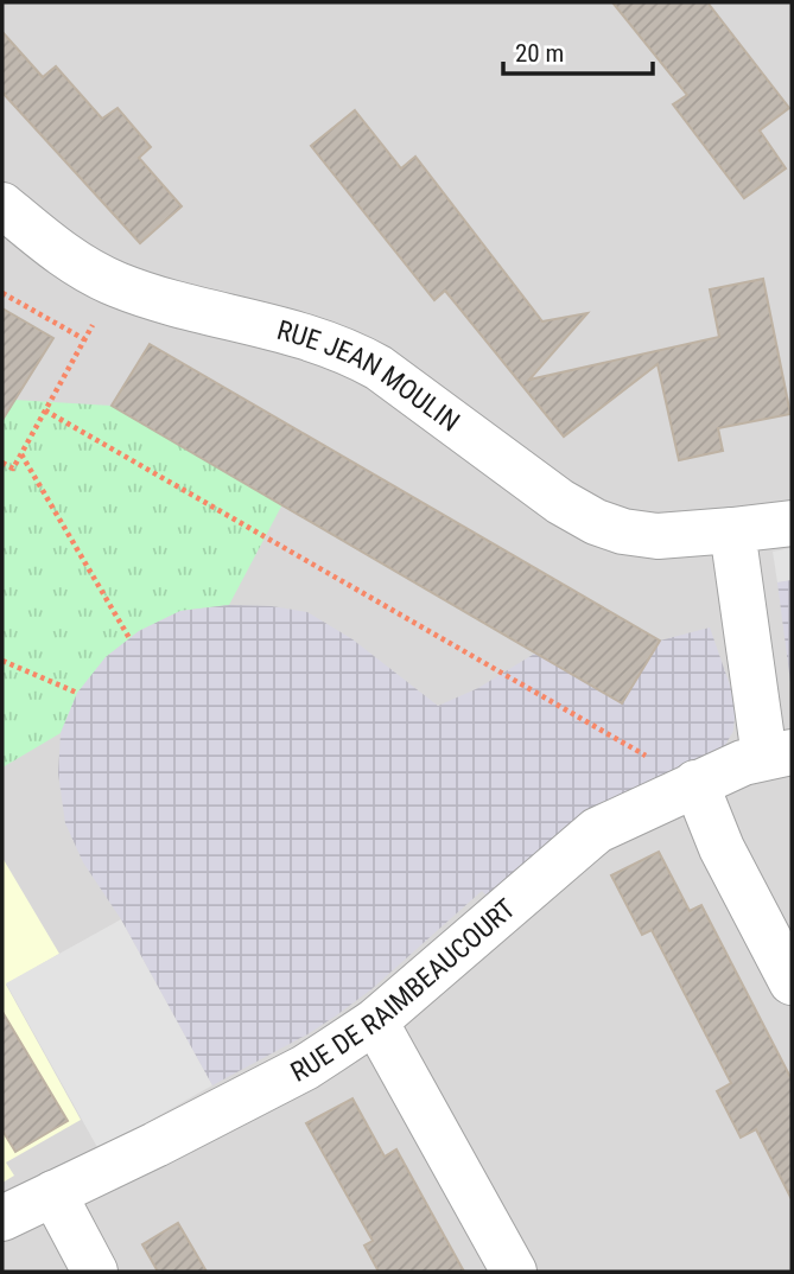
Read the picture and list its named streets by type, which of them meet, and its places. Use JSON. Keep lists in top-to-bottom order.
{
  "streets": {
    "street": ["RUE JEAN MOULIN", "RUE DE RAIMBEAUCOURT"]
  },
  "scale_bar": "20 m"
}
